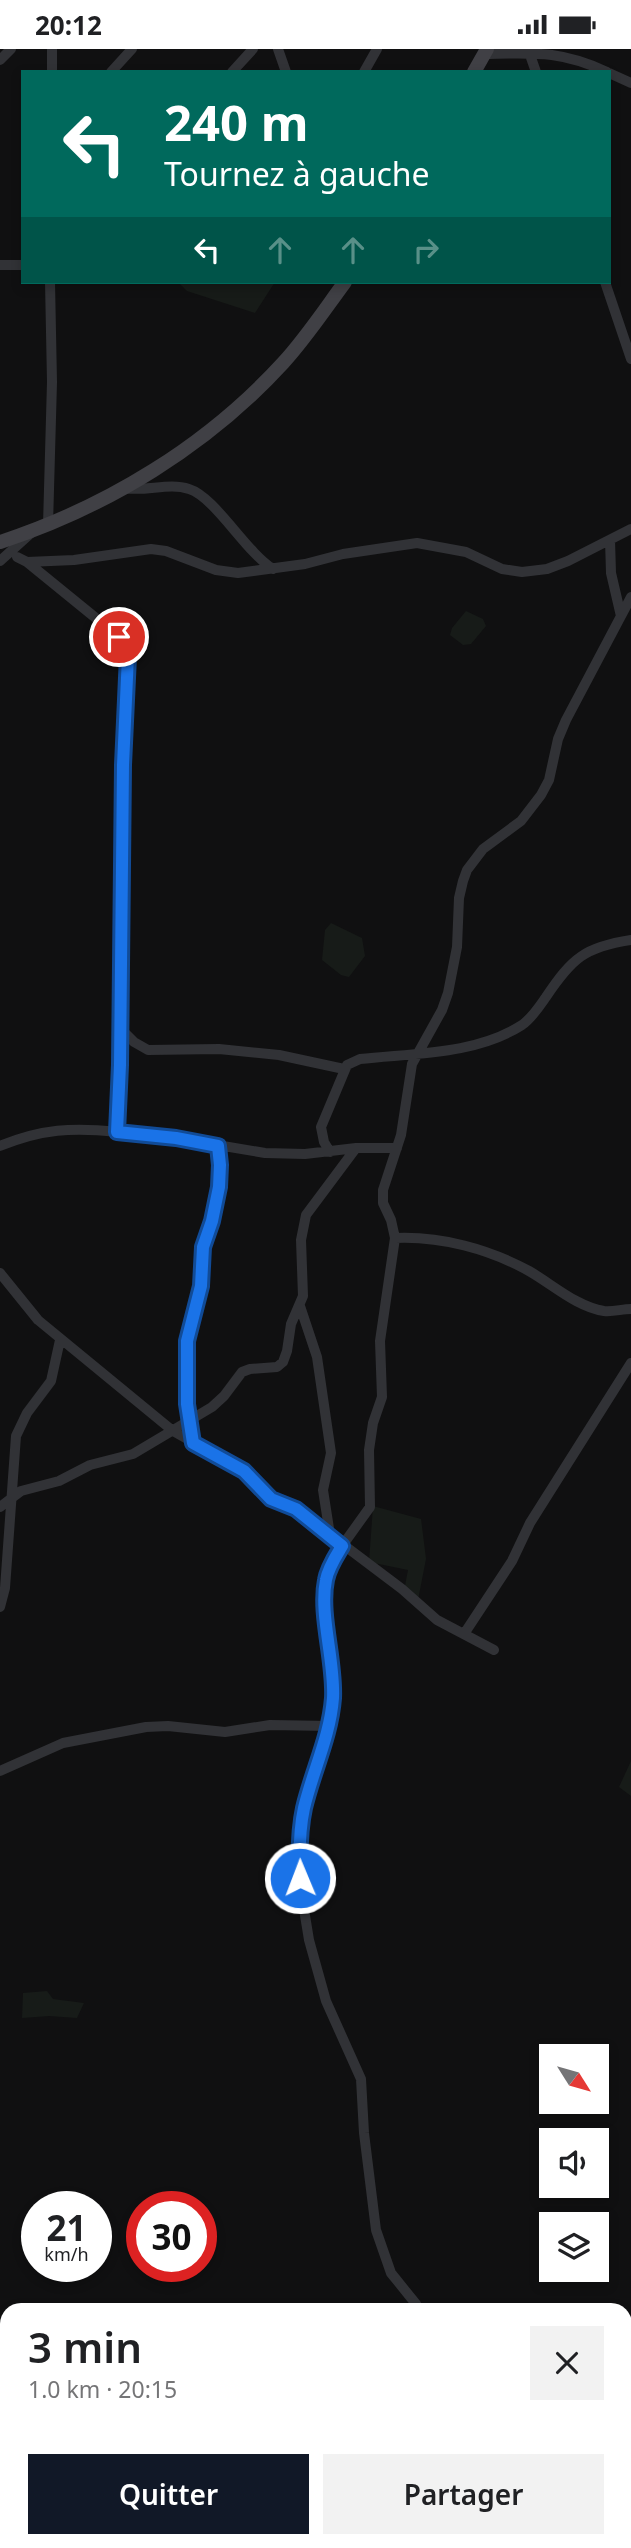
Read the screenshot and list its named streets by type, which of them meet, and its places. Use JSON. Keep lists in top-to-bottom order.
{
  "north": "bottom right",
  "page": {
    "status": "20:12",
    "turn": ["240 m", "Tournez à gauche"],
    "speed": "21 km/h",
    "limit": "30",
    "heading": ["3 min", "1.0 km · 20:15"],
    "buttons": ["Quitter", "Partager"]
  }
}
